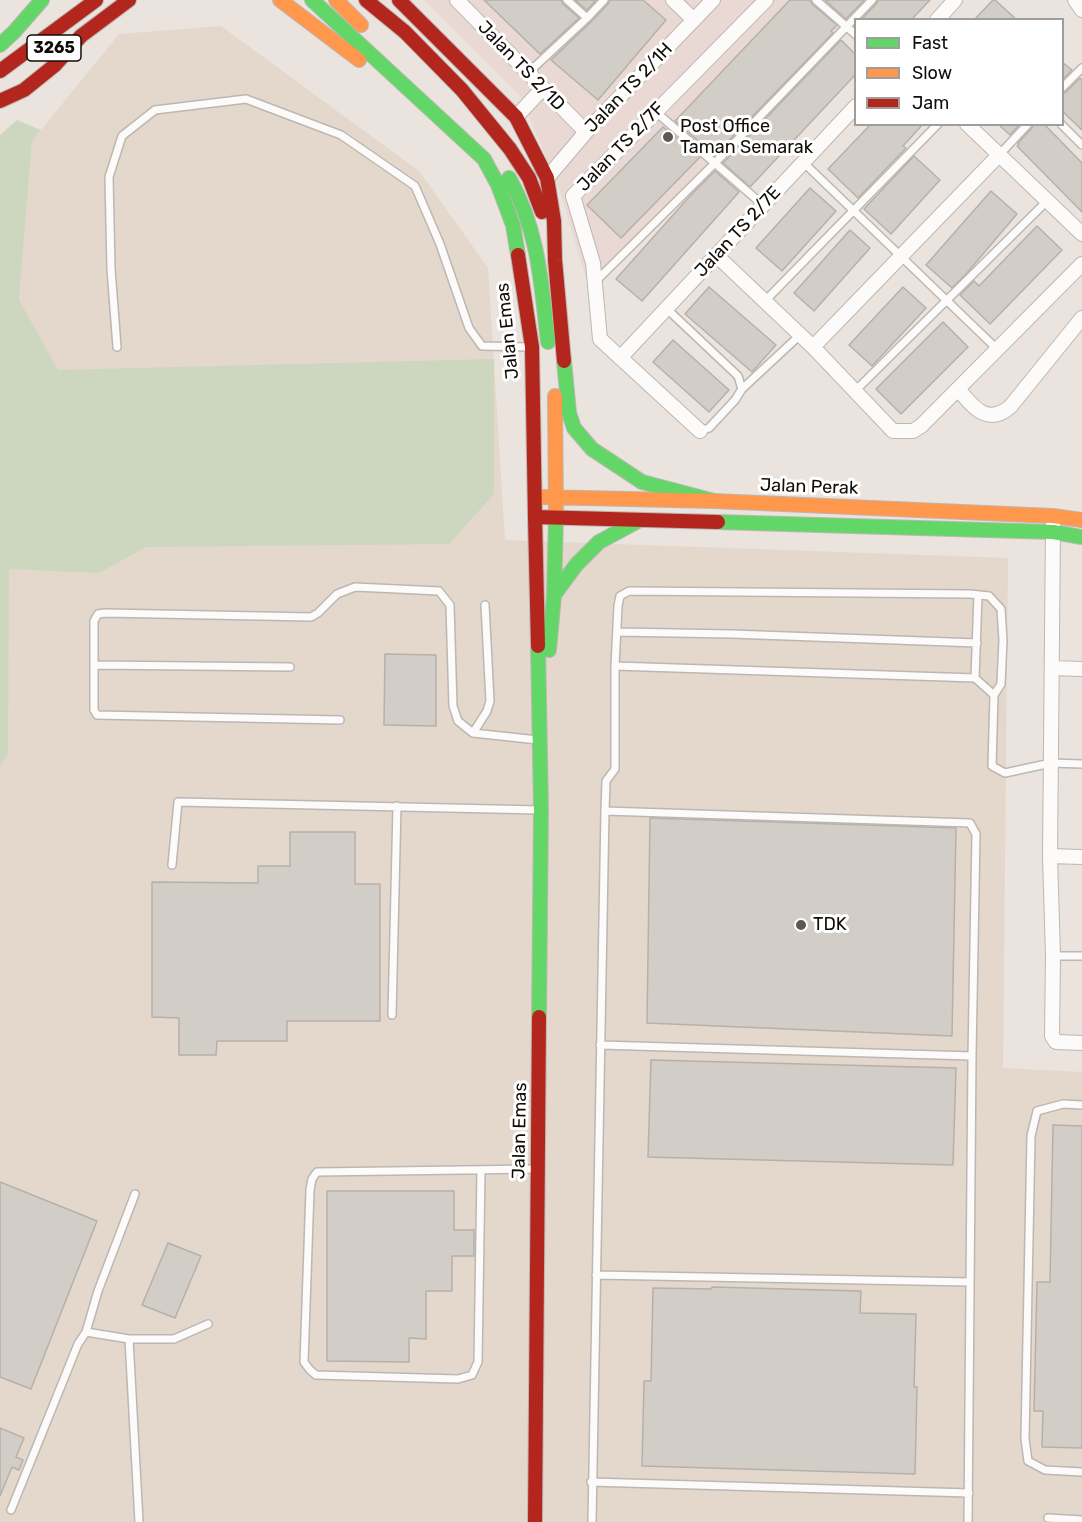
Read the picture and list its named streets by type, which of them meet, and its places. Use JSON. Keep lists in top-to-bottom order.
{
  "streets": {
    "main road": ["3265", "Jalan Emas", "Jalan Perak"],
    "street": [
      "Jalan TS 2/1D",
      "Jalan TS 2/1H",
      "Jalan TS 2/7F",
      "Jalan TS 2/7E"
    ]
  },
  "crossings": [
    ["Jalan TS 2/1D", "Jalan TS 2/1H"],
    ["Jalan TS 2/7F", "Jalan TS 2/7E"],
    ["Jalan Emas", "Jalan Perak"]
  ],
  "places": ["Post Office Taman Semarak", "TDK"],
  "legend": ["Fast", "Slow", "Jam"]
}
